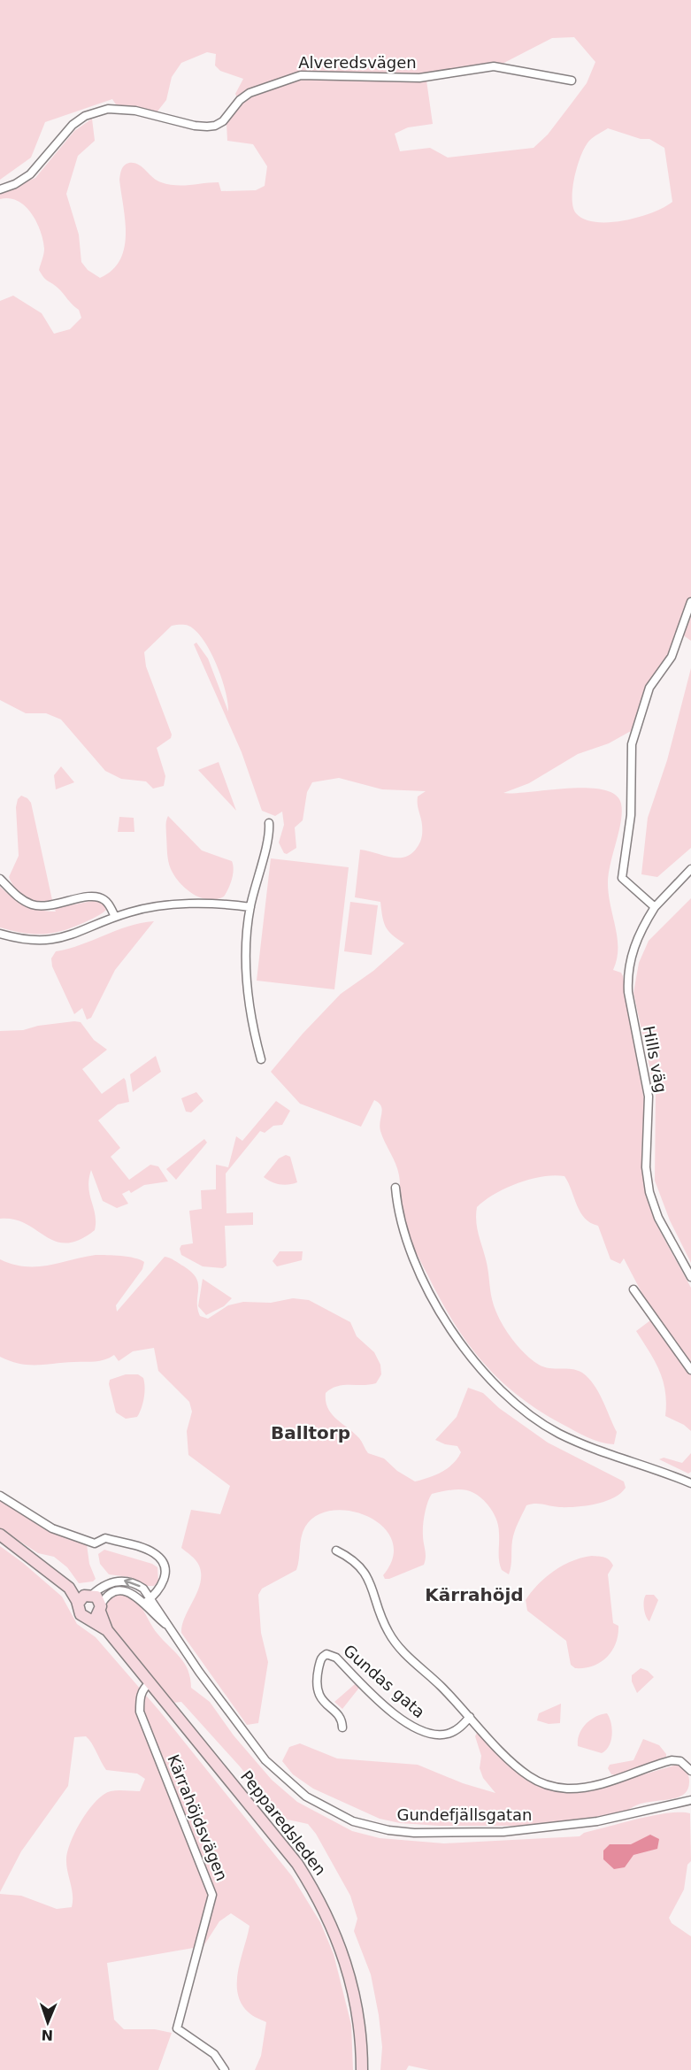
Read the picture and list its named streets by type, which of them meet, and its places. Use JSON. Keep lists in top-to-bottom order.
{
  "streets": {
    "street": [
      "Alveredsvägen",
      "Hills väg",
      "Gundas gata",
      "Gundefjällsgatan",
      "Kärrahöjdsvägen",
      "Pepparedsleden"
    ]
  },
  "crossings": [
    ["Gundefjällsgatan", "Pepparedsleden"],
    ["Kärrahöjdsvägen", "Pepparedsleden"]
  ],
  "districts": ["Balltorp", "Kärrahöjd"],
  "north": "bottom"
}
